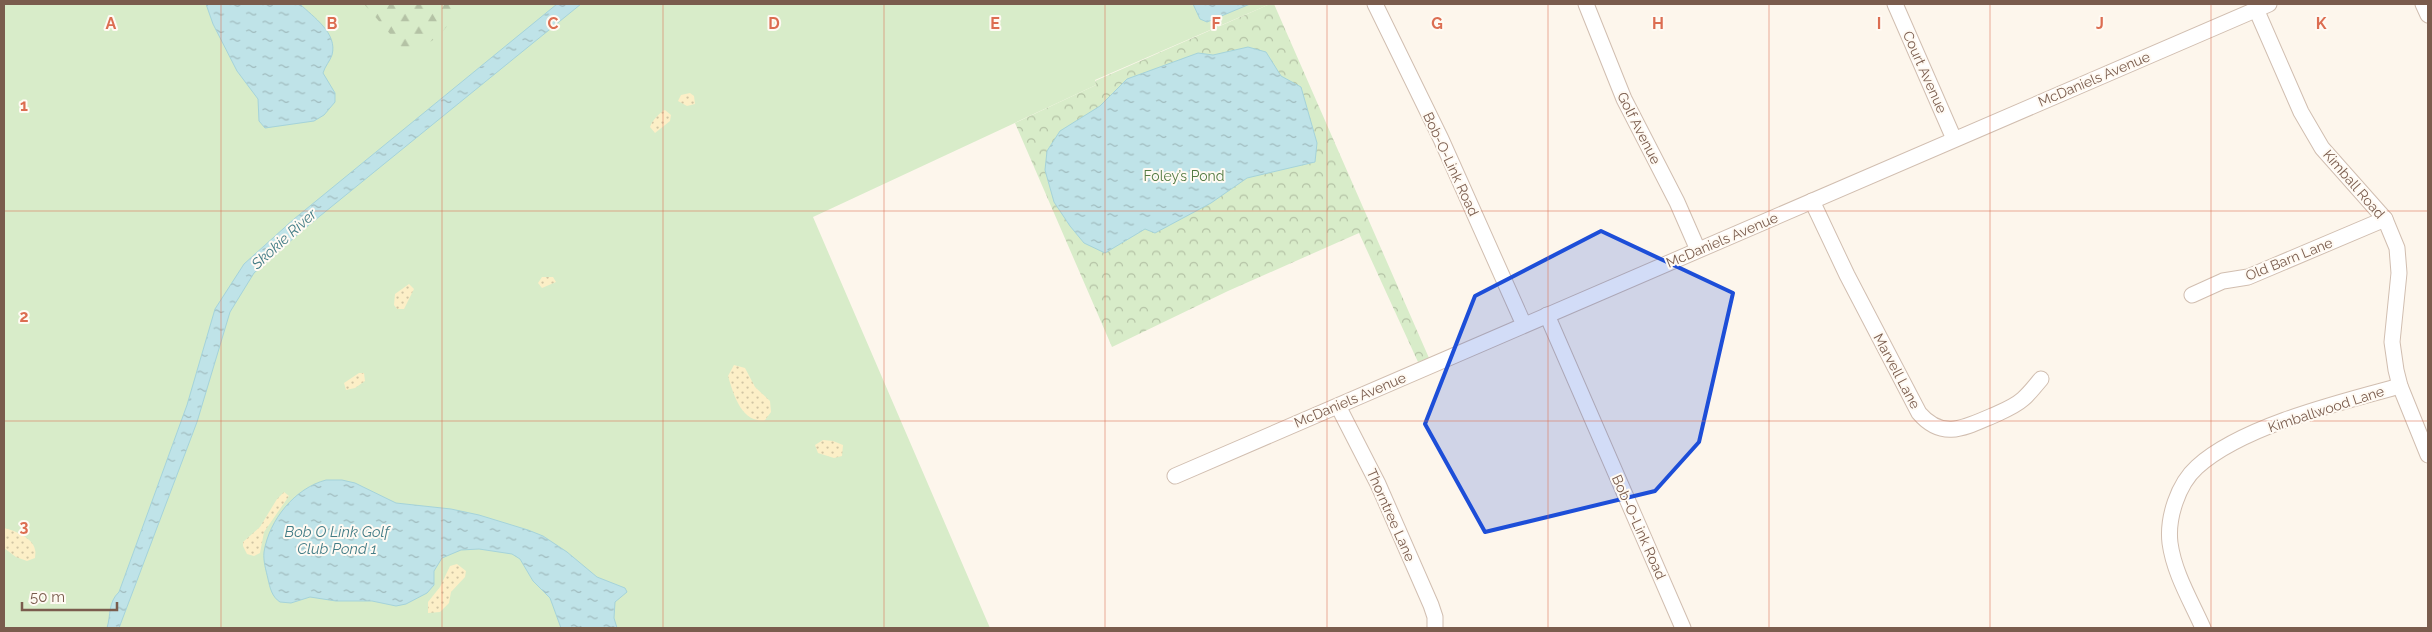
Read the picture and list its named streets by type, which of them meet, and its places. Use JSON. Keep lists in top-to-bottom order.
{
  "streets": {
    "street": [
      "Court Avenue",
      "McDaniels Avenue",
      "Golf Avenue",
      "Bob-O-Link Road",
      "Kimball Road",
      "Old Barn Lane",
      "Marvell Lane",
      "Kimballwood Lane",
      "Thorntree Lane"
    ]
  },
  "crossings": [
    ["Court Avenue", "McDaniels Avenue"],
    ["McDaniels Avenue", "Golf Avenue"],
    ["McDaniels Avenue", "Bob-O-Link Road"],
    ["McDaniels Avenue", "Kimball Road"],
    ["McDaniels Avenue", "Marvell Lane"],
    ["McDaniels Avenue", "Thorntree Lane"],
    ["Kimball Road", "Old Barn Lane"],
    ["Kimball Road", "Kimballwood Lane"]
  ],
  "water": ["Skokie River", "Bob O Link Golf Club Pond 1"],
  "parks": ["Foley’s Pond"],
  "scale_bar": "50 m",
  "grid": {
    "columns": [
      "A",
      "B",
      "C",
      "D",
      "E",
      "F",
      "G",
      "H",
      "I",
      "J",
      "K"
    ],
    "rows": ["1", "2", "3"]
  }
}
